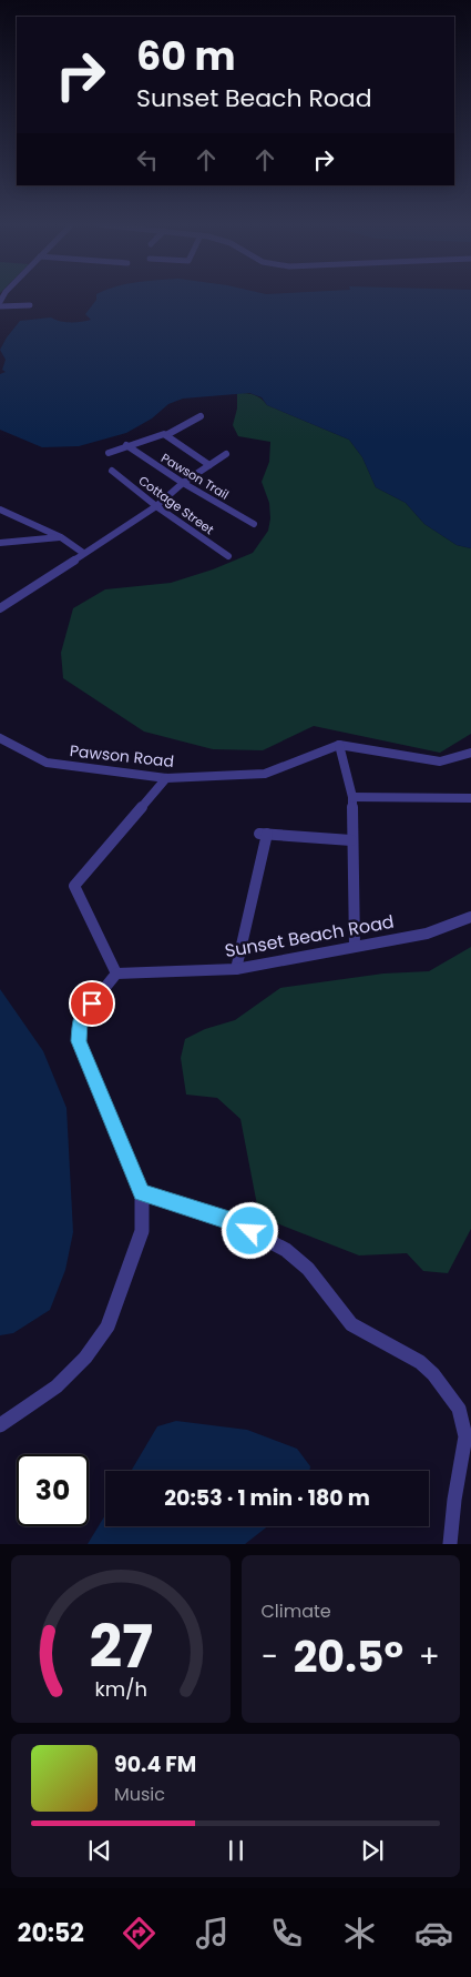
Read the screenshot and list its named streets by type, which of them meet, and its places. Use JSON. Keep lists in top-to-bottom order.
{
  "streets": {
    "street": [
      "Pawson Trail",
      "Cottage Street",
      "Pawson Road",
      "Sunset Beach Road"
    ]
  },
  "page": {
    "turn": ["60 m", "Sunset Beach Road"],
    "limit": "30",
    "trip": "20:53 · 1 min · 180 m",
    "tile": "Climate",
    "heat": ["−", "20.5°", "+"],
    "song": ["90.4 FM", "Music"],
    "tabs": "20:52",
    "gauge": ["27", "km/h"]
  }
}
